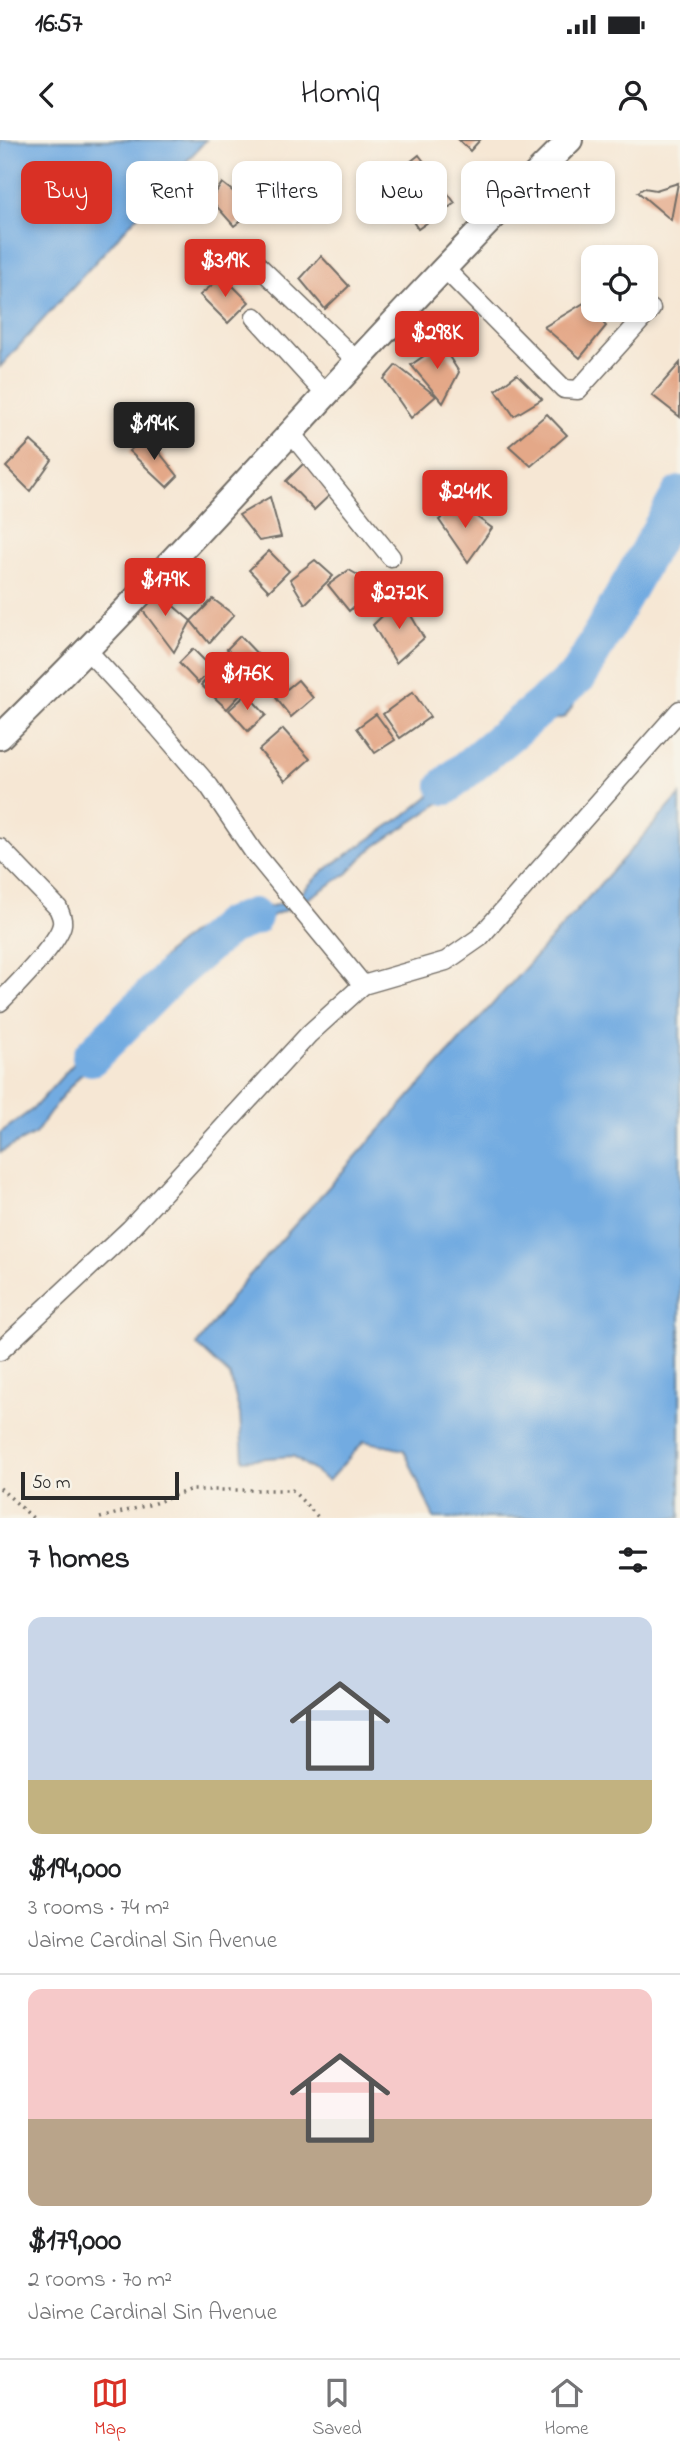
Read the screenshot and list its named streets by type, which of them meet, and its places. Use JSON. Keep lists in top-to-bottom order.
{
  "scale_bar": "50 m",
  "page": {
    "status": "16:57",
    "header": "Homiq",
    "chip": [
      "Buy",
      "Rent",
      "Filters",
      "New",
      "Apartment"
    ],
    "price": [
      "$319K",
      "$298K",
      "$194K",
      "$241K",
      "$179K",
      "$272K",
      "$176K"
    ],
    "scale": "50 m",
    "heading": "7 homes",
    "list": [
      {
        "name": "$194,000",
        "note": "3 rooms · 74 m² · Jaime Cardinal Sin Avenue"
      },
      {
        "name": "$179,000",
        "note": "2 rooms · 70 m² · Jaime Cardinal Sin Avenue"
      }
    ],
    "tabs": ["Map", "Saved", "Home"]
  }
}
